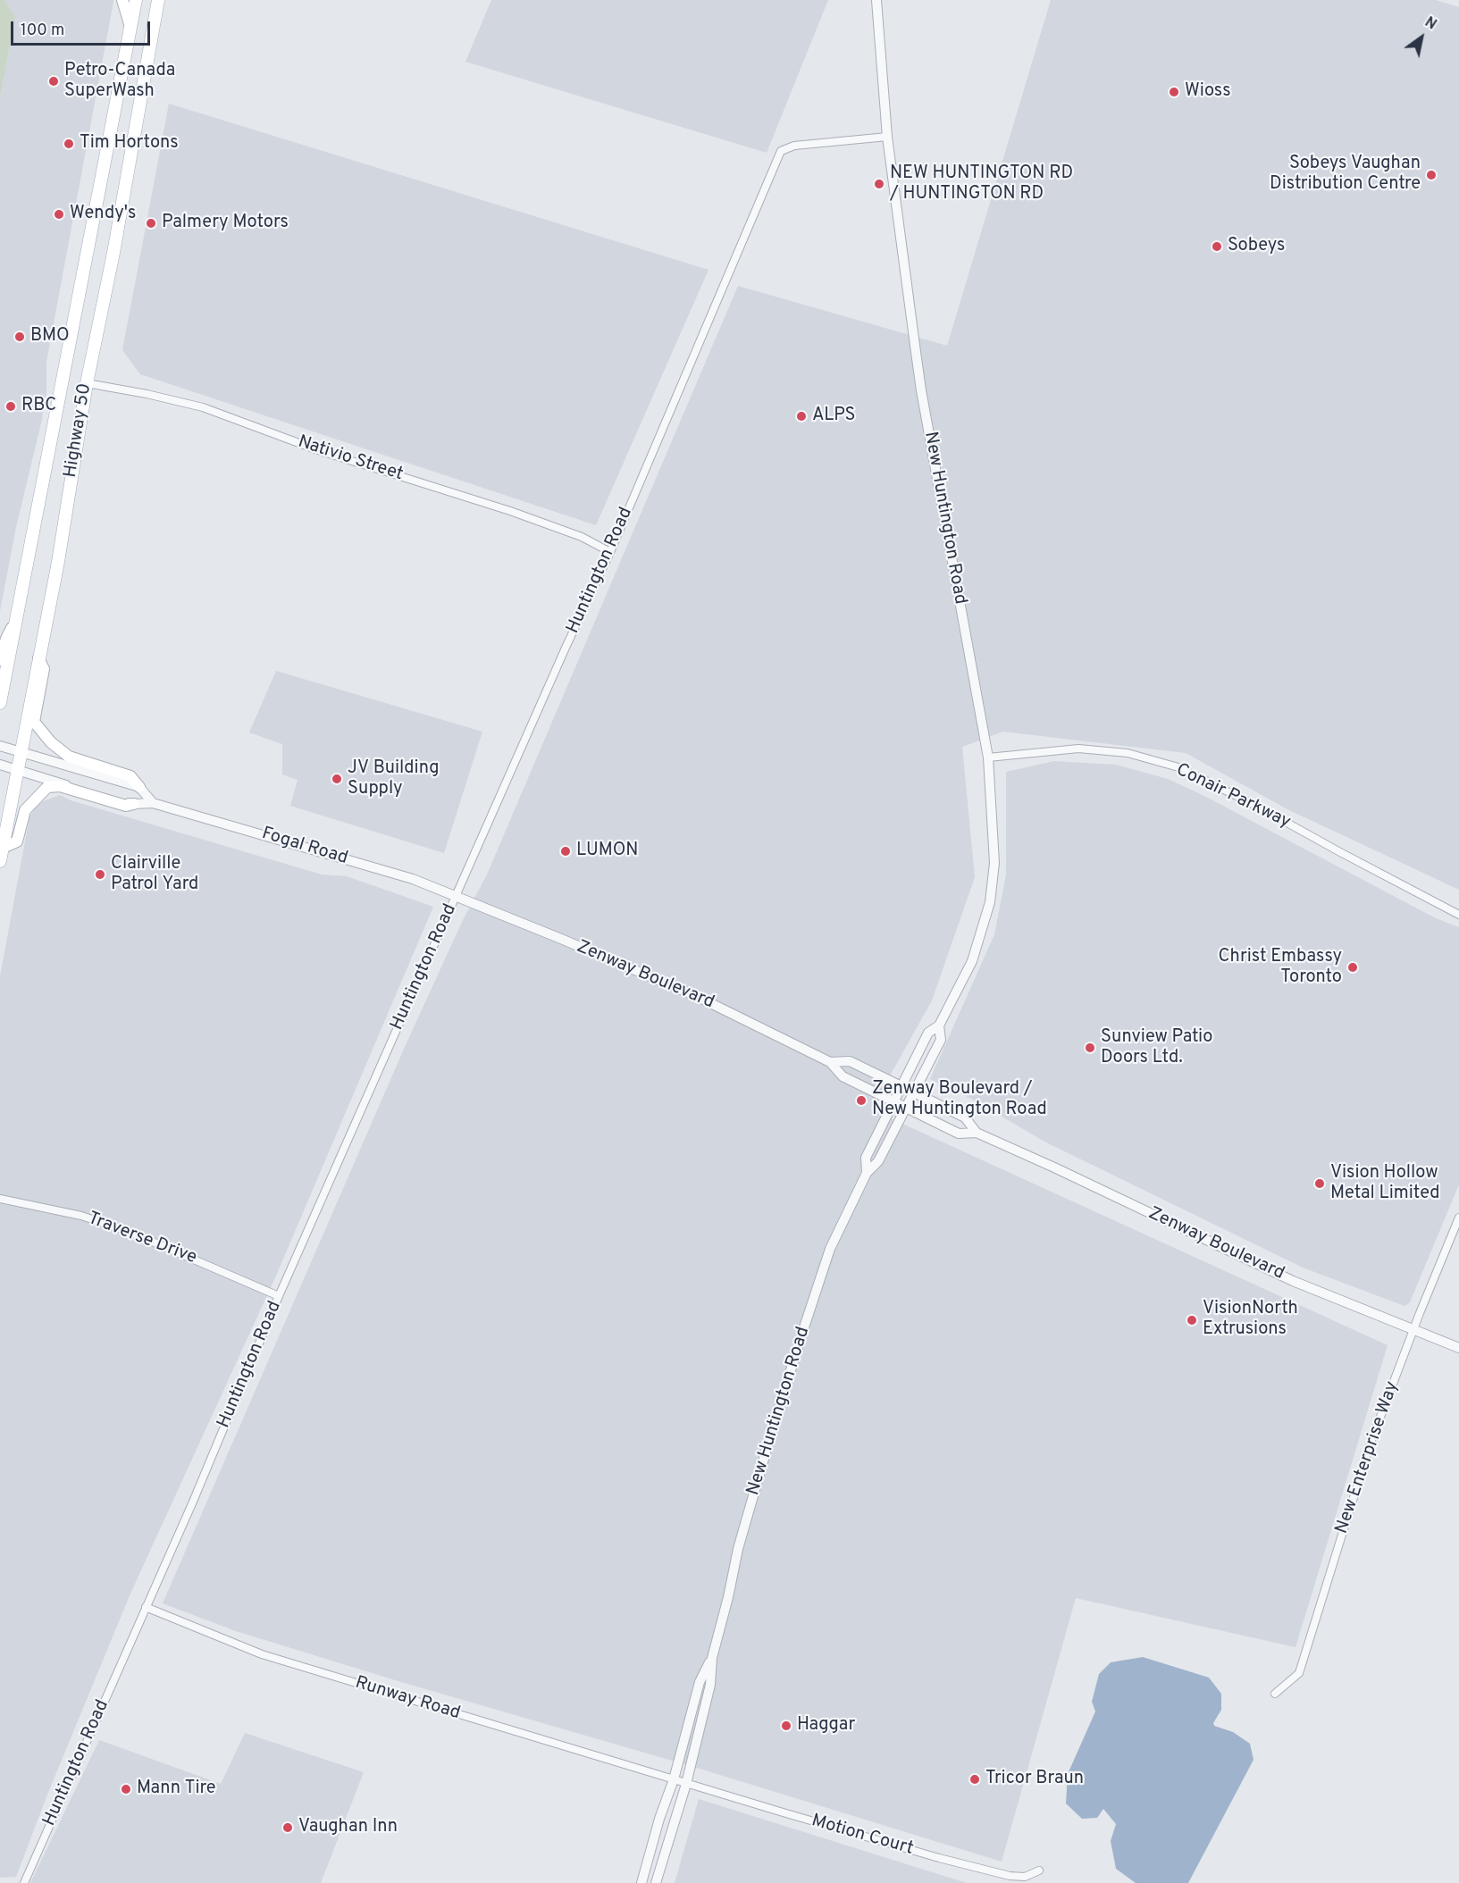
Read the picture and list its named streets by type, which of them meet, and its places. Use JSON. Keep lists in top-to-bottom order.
{
  "streets": {
    "main road": ["Highway 50"],
    "street": [
      "Nativio Street",
      "New Huntington Road",
      "Huntington Road",
      "Conair Parkway",
      "Fogal Road",
      "Zenway Boulevard",
      "Traverse Drive",
      "New Enterprise Way",
      "Runway Road",
      "Motion Court"
    ]
  },
  "crossings": [
    ["Highway 50", "Nativio Street"],
    ["Highway 50", "Fogal Road"],
    ["Nativio Street", "Huntington Road"],
    ["New Huntington Road", "Huntington Road"],
    ["New Huntington Road", "Conair Parkway"],
    ["New Huntington Road", "Zenway Boulevard"],
    ["New Huntington Road", "Runway Road"],
    ["New Huntington Road", "Motion Court"],
    ["Huntington Road", "Fogal Road"],
    ["Huntington Road", "Zenway Boulevard"],
    ["Huntington Road", "Traverse Drive"],
    ["Huntington Road", "Runway Road"],
    ["Fogal Road", "Zenway Boulevard"],
    ["Zenway Boulevard", "New Enterprise Way"],
    ["Runway Road", "Motion Court"]
  ],
  "places": [
    "Petro-Canada SuperWash",
    "Wioss",
    "Tim Hortons",
    "Sobeys Vaughan Distribution Centre",
    "NEW HUNTINGTON RD / HUNTINGTON RD",
    "Wendy's",
    "Palmery Motors",
    "Sobeys",
    "BMO",
    "RBC",
    "ALPS",
    "JV Building Supply",
    "LUMON",
    "Clairville Patrol Yard",
    "Christ Embassy Toronto",
    "Sunview Patio Doors Ltd.",
    "Zenway Boulevard / New Huntington Road",
    "Vision Hollow Metal Limited",
    "VisionNorth Extrusions",
    "Haggar",
    "Tricor Braun",
    "Mann Tire",
    "Vaughan Inn"
  ],
  "scale_bar": "100 m",
  "north": "top right"
}
